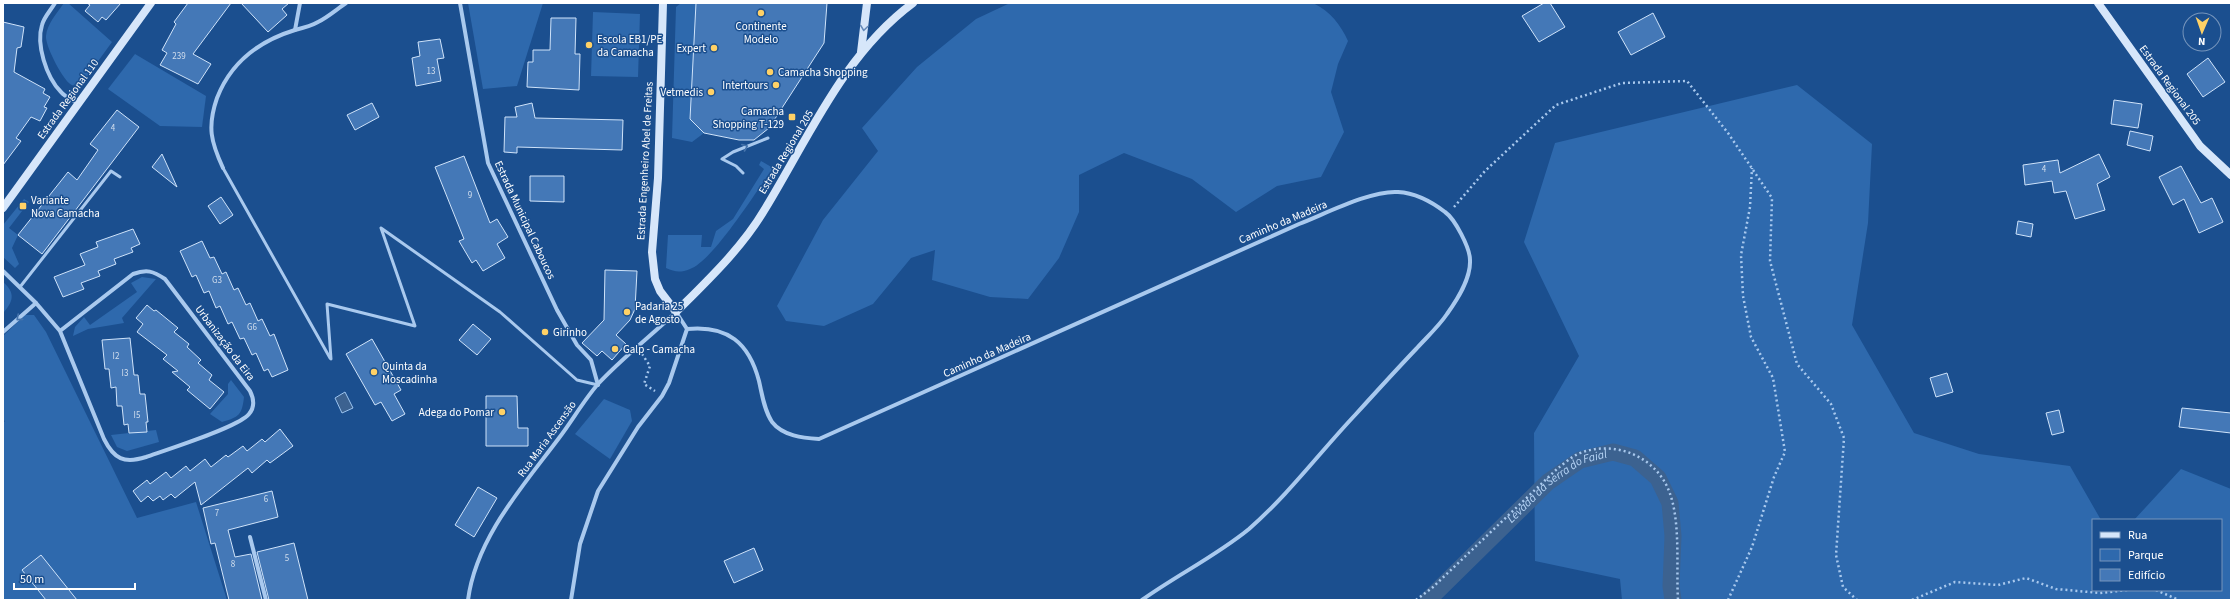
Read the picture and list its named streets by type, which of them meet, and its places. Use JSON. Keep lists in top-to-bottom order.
{
  "streets": {
    "main road": ["Estrada Regional 205", "Estrada Regional 110", "Estrada Engenheiro Abel de Freitas"],
    "street": [
      "Estrada Municipal Caboucos",
      "Caminho da Madeira",
      "Urbanização da Eira",
      "Rua Maria Ascensão"
    ]
  },
  "crossings": [
    ["Estrada Regional 205", "Estrada Engenheiro Abel de Freitas"],
    ["Estrada Regional 205", "Rua Maria Ascensão"],
    ["Estrada Engenheiro Abel de Freitas", "Rua Maria Ascensão"],
    ["Estrada Municipal Caboucos", "Rua Maria Ascensão"]
  ],
  "water": ["Levada da Serra do Faial"],
  "places": {
    "other": [
      "Continente Modelo",
      "Escola EB1/PE da Camacha",
      "Expert",
      "Camacha Shopping",
      "Intertours",
      "Vetmedis",
      "Padaria 25 de Agosto",
      "Girinho",
      "Galp - Camacha",
      "Quinta da Moscadinha",
      "Adega do Pomar"
    ],
    "transit": ["Camacha Shopping T-129", "Variante Nova Camacha"]
  },
  "house_numbers": [
    "239",
    "13",
    "4",
    "4",
    "9",
    "G3",
    "G6",
    "I2",
    "I3",
    "I5",
    "6",
    "7",
    "5",
    "8"
  ],
  "legend": ["Rua", "Parque", "Edifício"],
  "scale_bar": "50 m",
  "north": "bottom"
}
